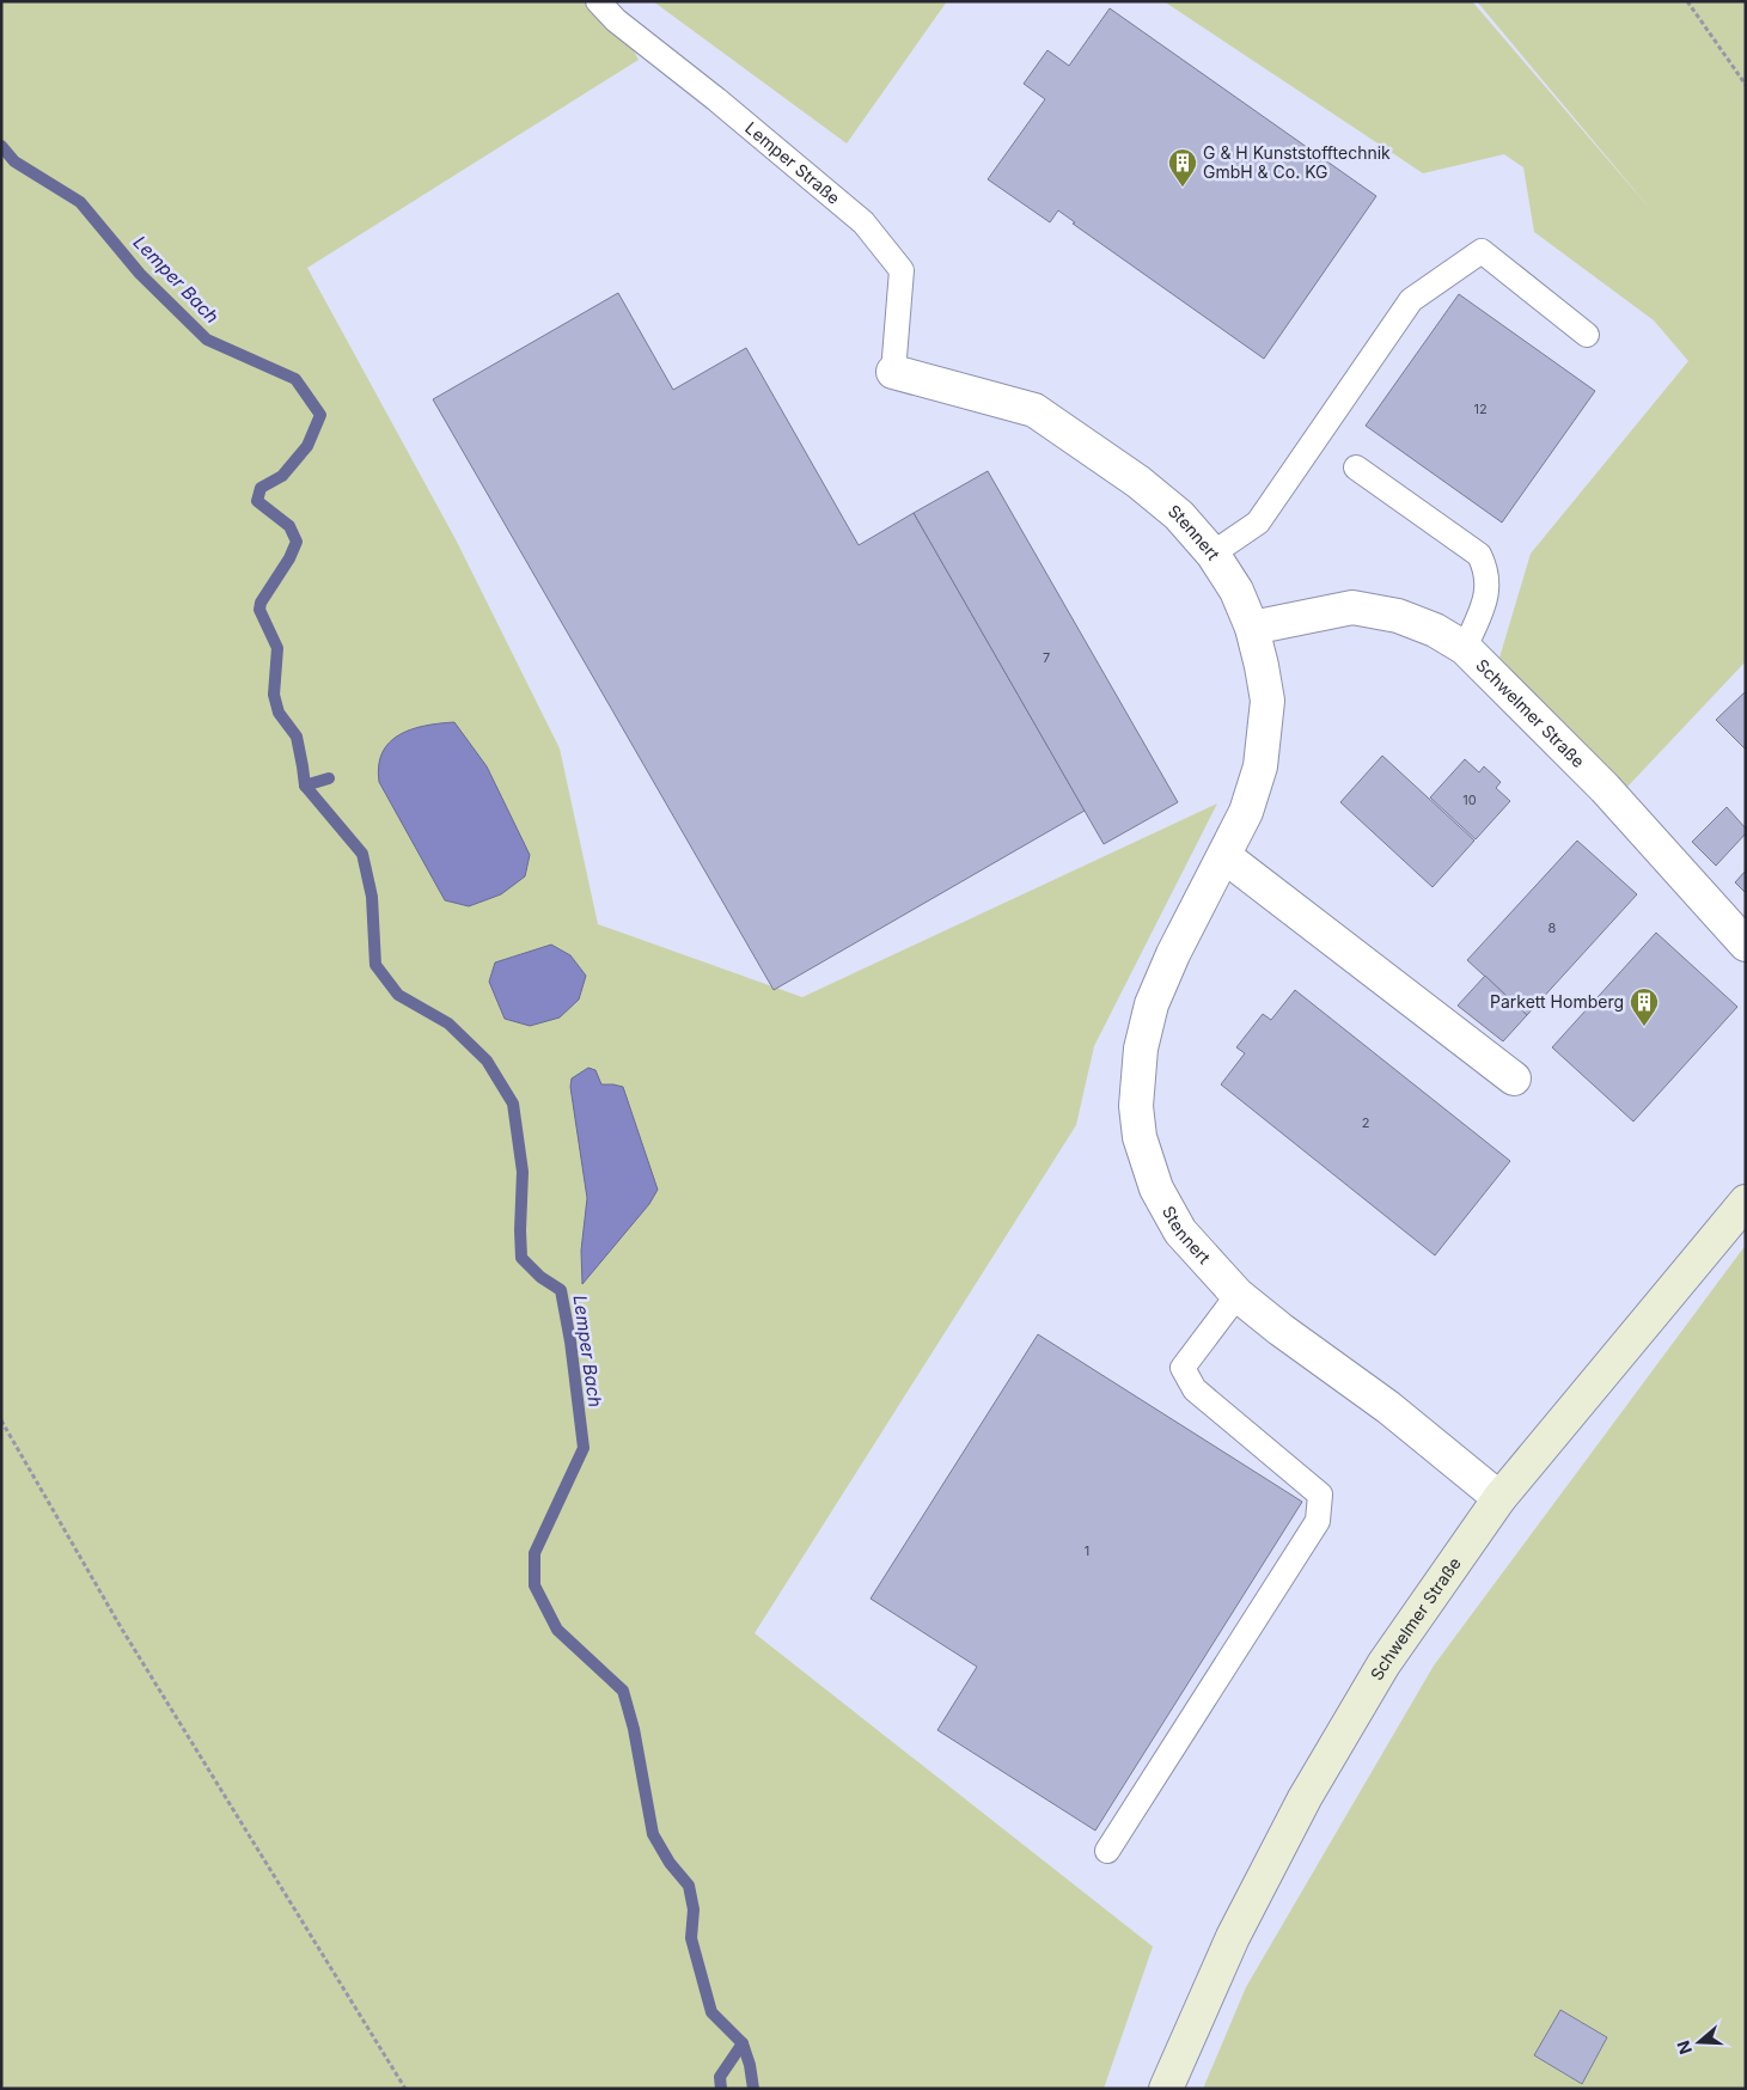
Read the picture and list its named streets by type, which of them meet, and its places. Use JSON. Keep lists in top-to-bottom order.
{
  "streets": {
    "main road": ["Schwelmer Straße"],
    "street": ["Stennert"],
    "lane": ["Lemper Straße"]
  },
  "crossings": [
    ["Lemper Straße", "Stennert"],
    ["Stennert", "Schwelmer Straße"]
  ],
  "water": ["Lemper Bach"],
  "places": {
    "building": ["G & H Kunststofftechnik GmbH & Co. KG", "Parkett Homberg"]
  },
  "house_numbers": [
    "12",
    "7",
    "10",
    "8",
    "2",
    "1"
  ],
  "north": "left"
}
